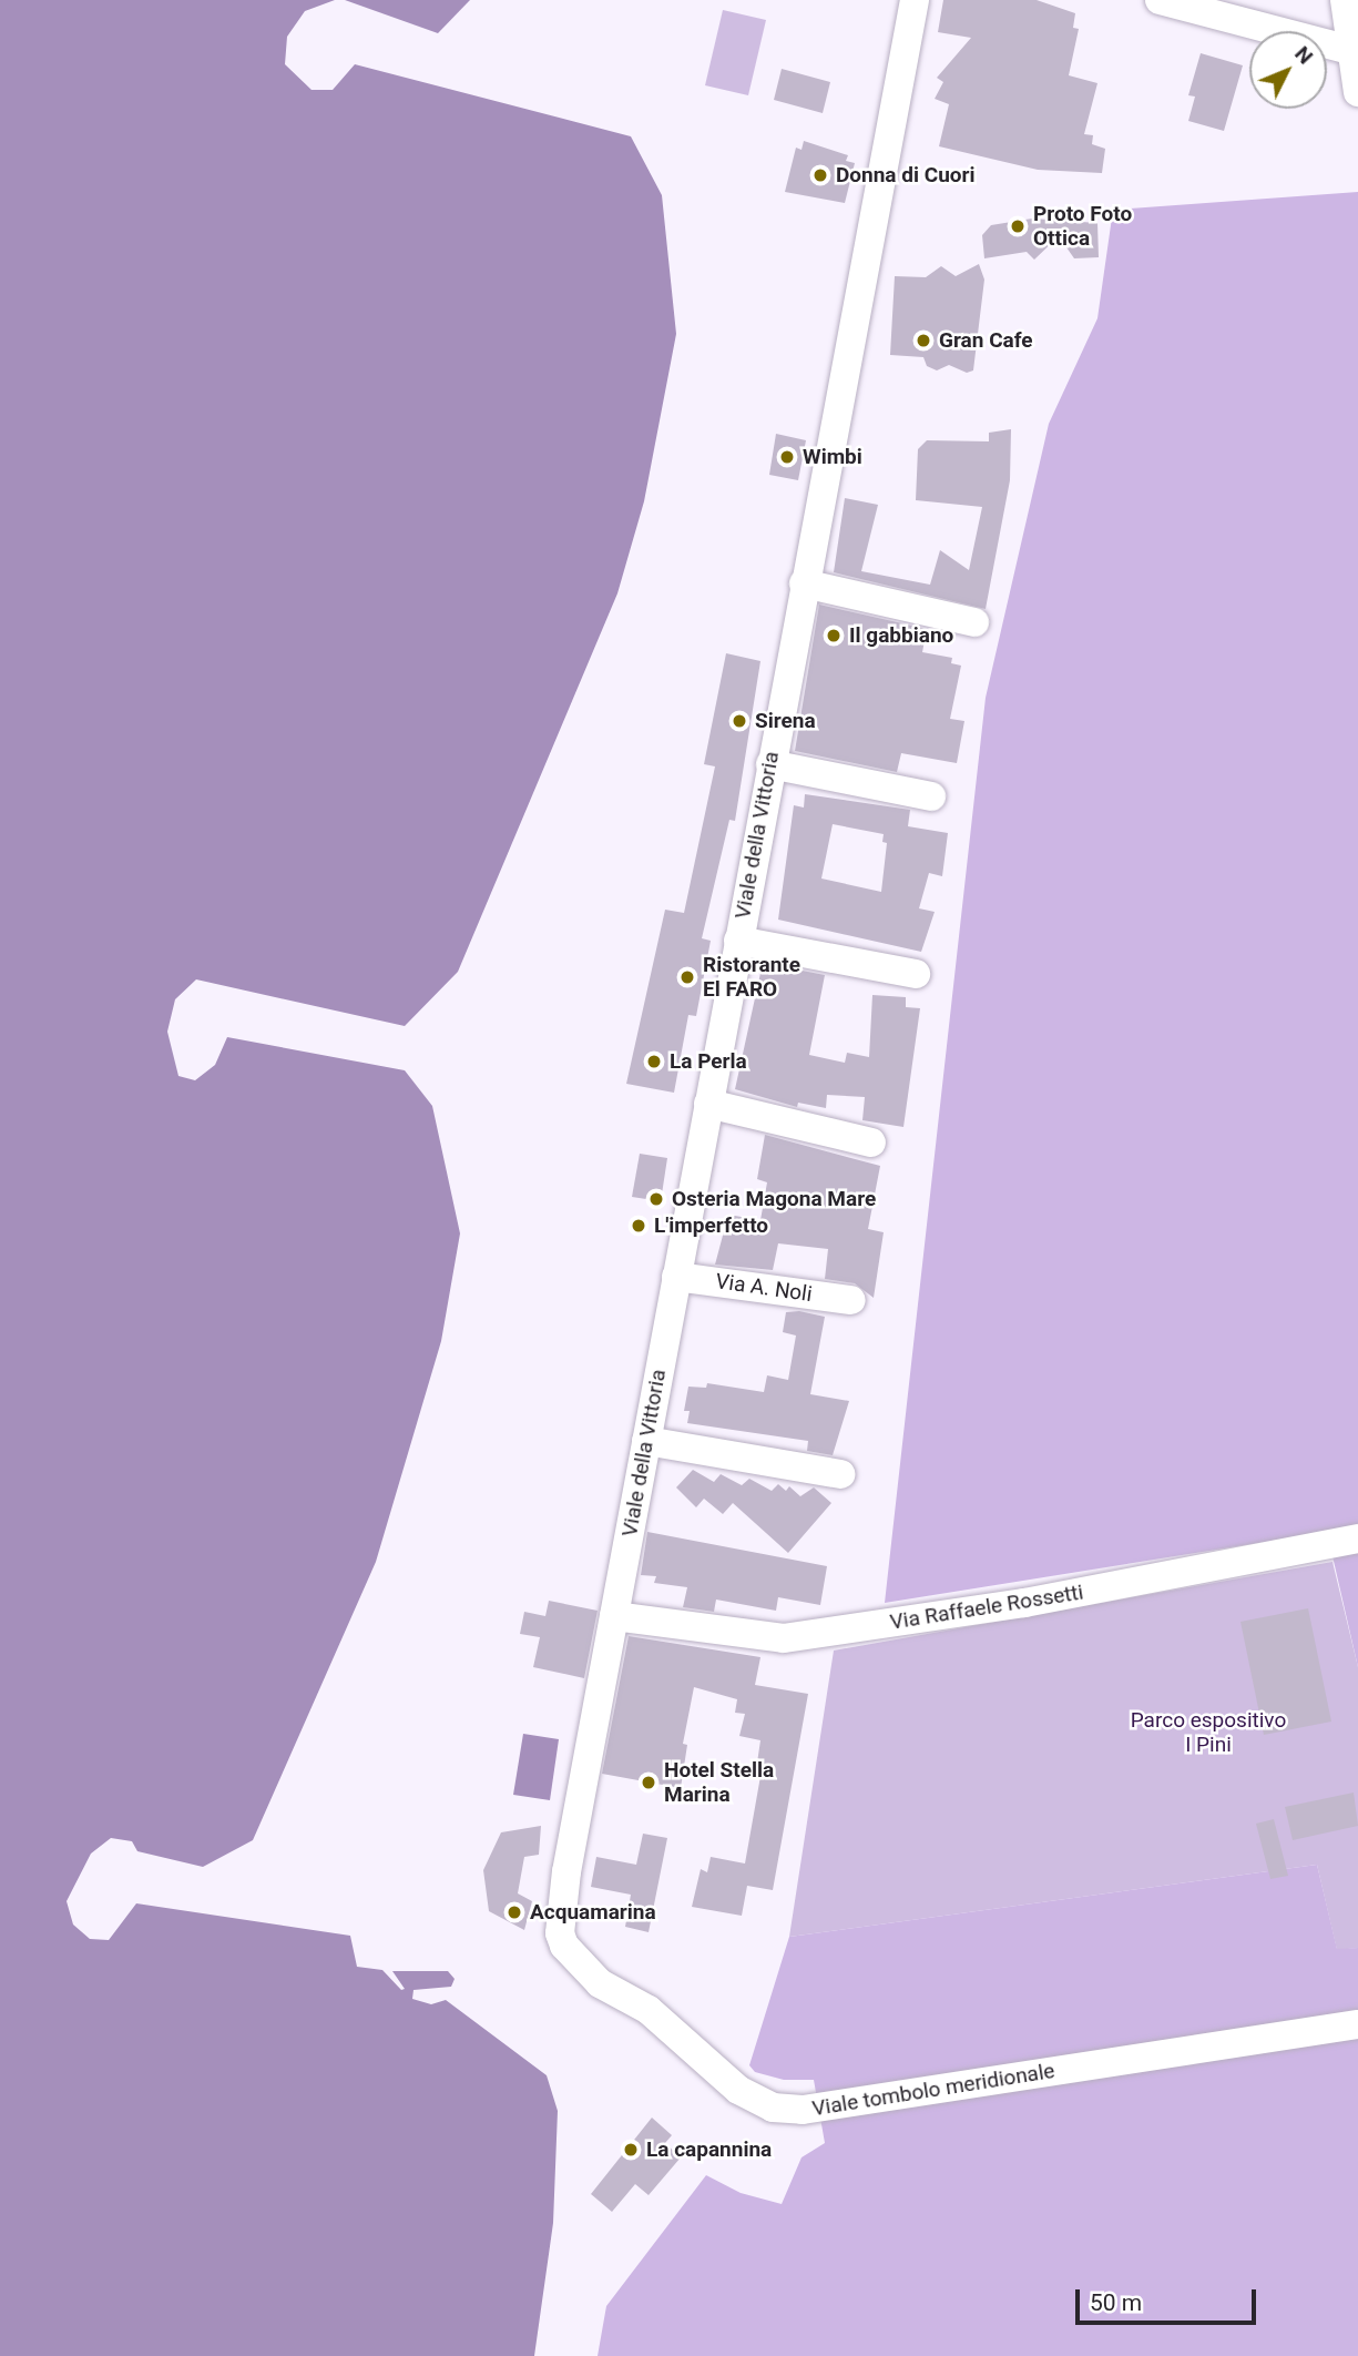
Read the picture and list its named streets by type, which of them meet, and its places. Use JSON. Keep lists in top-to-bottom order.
{
  "streets": {
    "street": [
      "Viale della Vittoria",
      "Via A. Noli",
      "Via Raffaele Rossetti",
      "Viale tombolo meridionale"
    ]
  },
  "crossings": [
    ["Viale della Vittoria", "Via A. Noli"],
    ["Viale della Vittoria", "Via Raffaele Rossetti"],
    ["Viale della Vittoria", "Viale tombolo meridionale"]
  ],
  "parks": ["Parco espositivo I Pini"],
  "places": [
    "Donna di Cuori",
    "Proto Foto Ottica",
    "Gran Cafe",
    "Wimbi",
    "Il gabbiano",
    "Sirena",
    "Ristorante El FARO",
    "La Perla",
    "Osteria Magona Mare",
    "L'imperfetto",
    "Hotel Stella Marina",
    "Acquamarina",
    "La capannina"
  ],
  "scale_bar": "50 m",
  "north": "top right"
}
